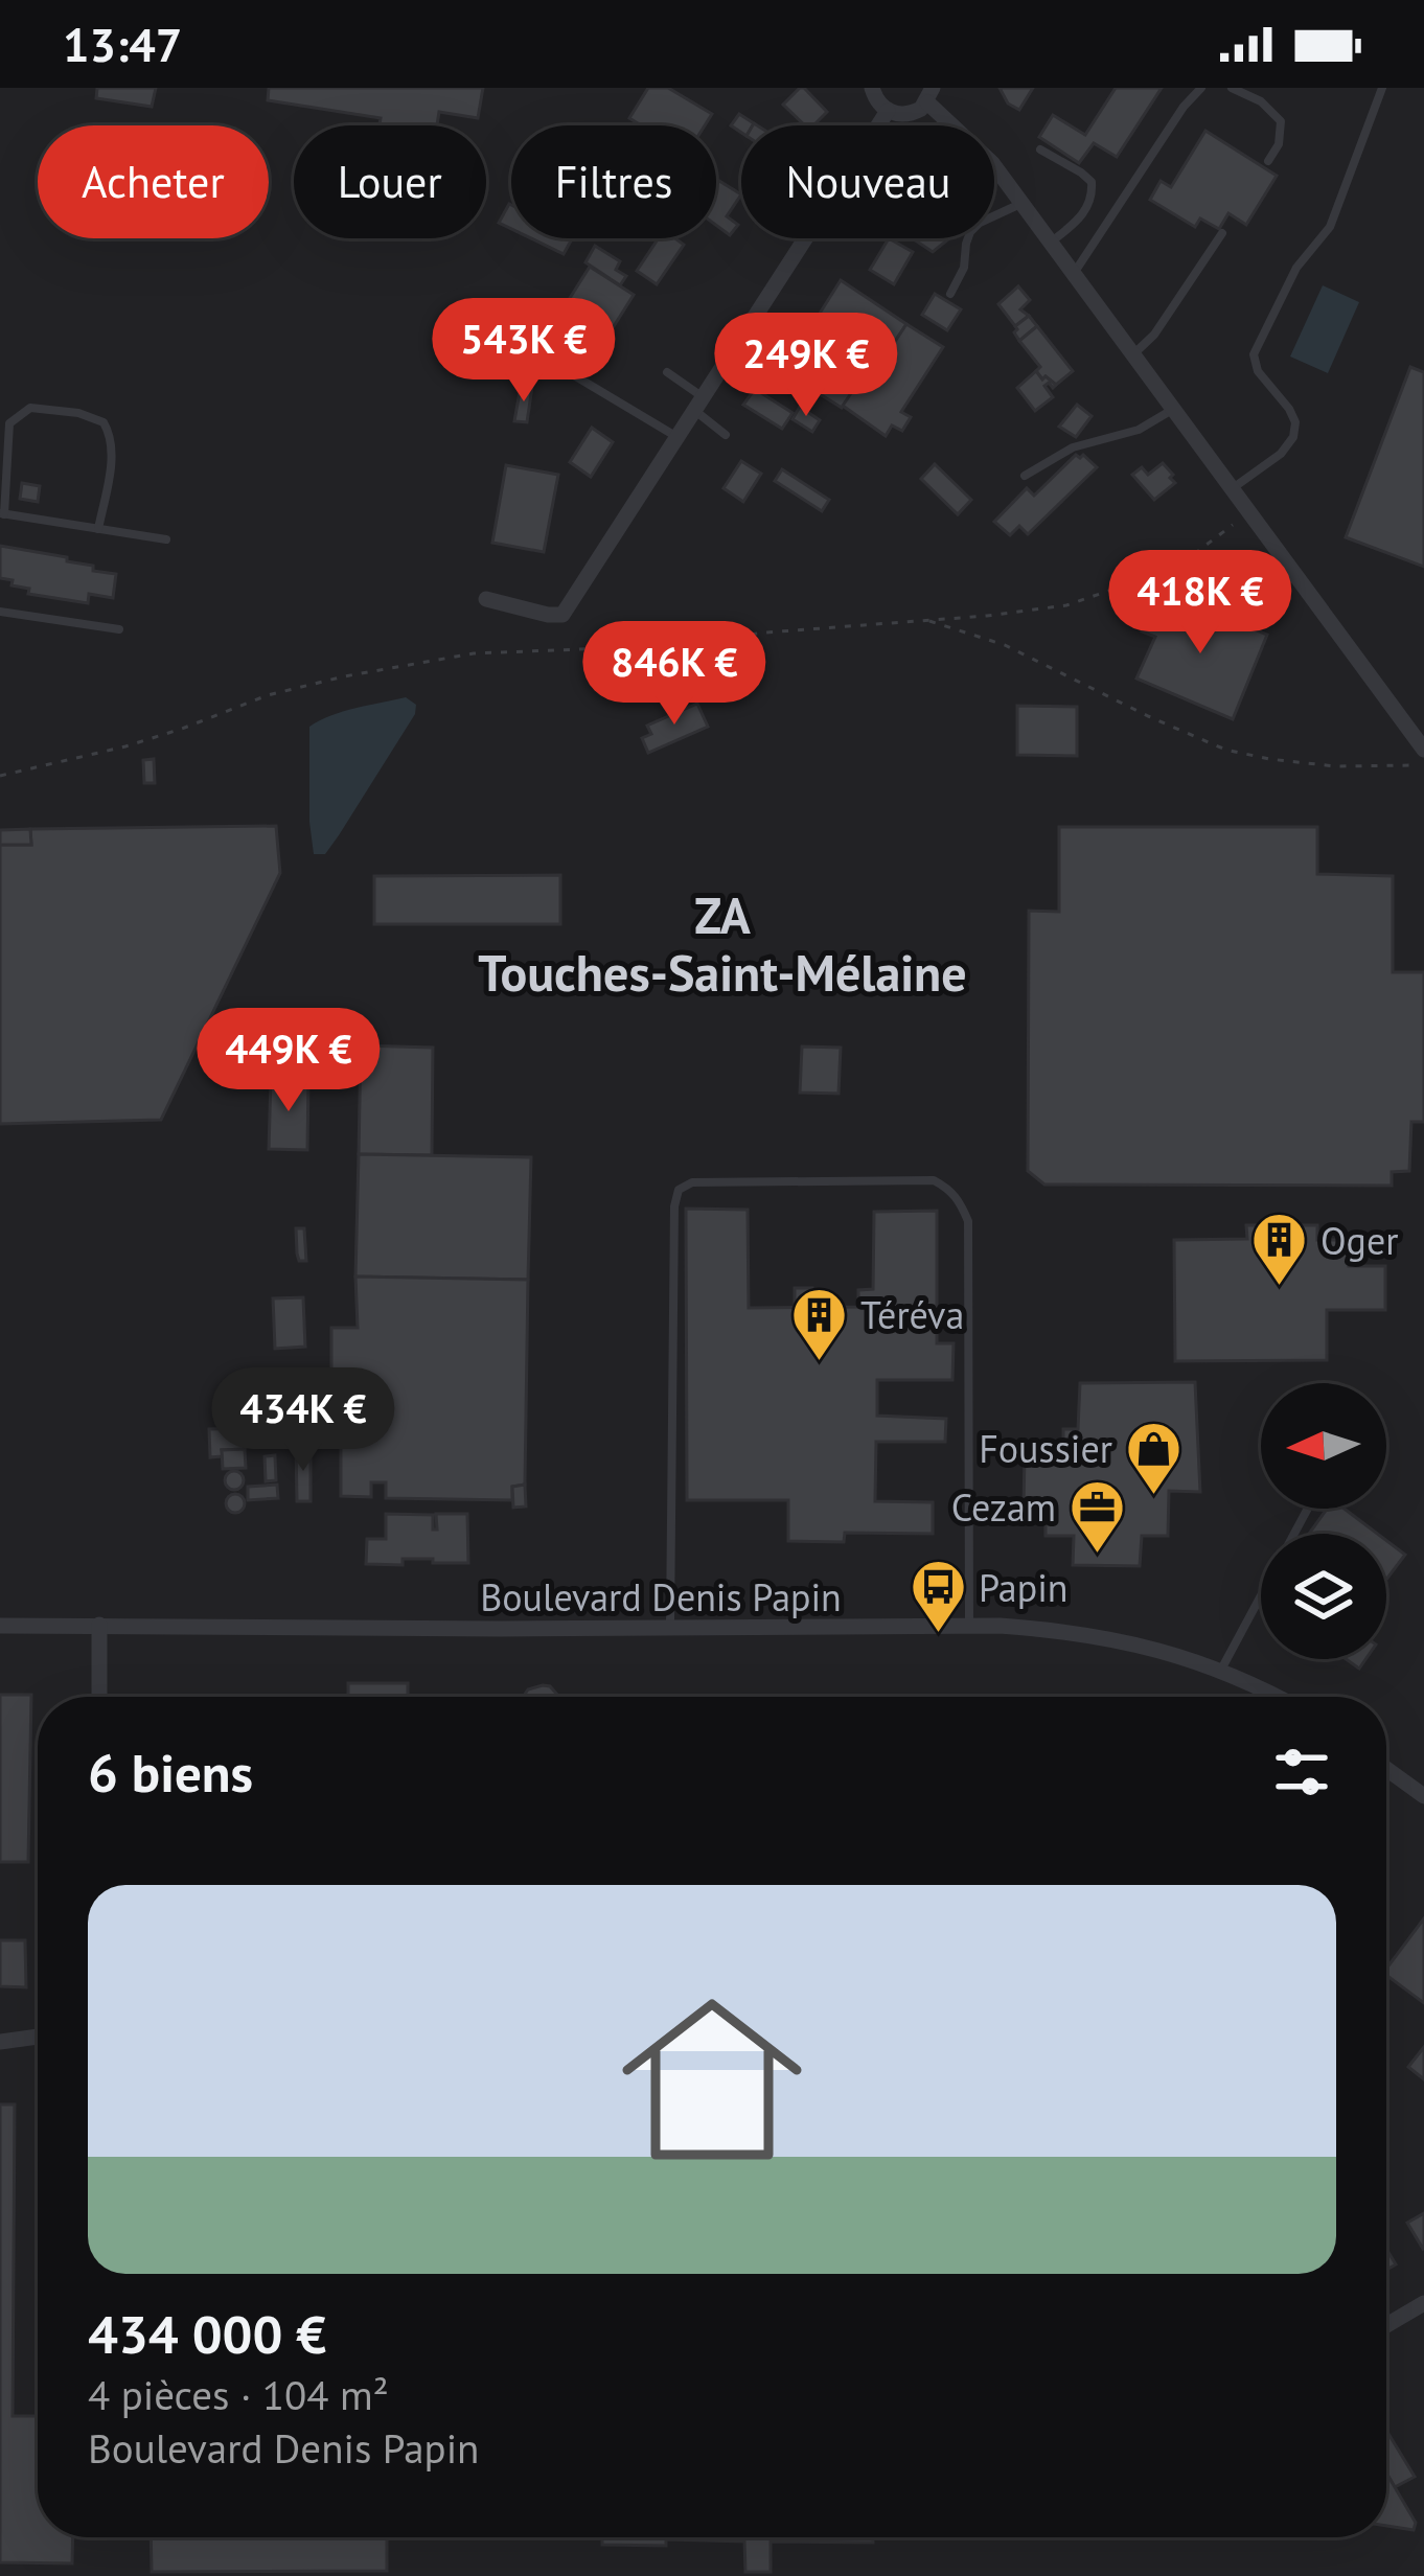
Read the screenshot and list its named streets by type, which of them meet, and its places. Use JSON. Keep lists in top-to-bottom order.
{
  "streets": {
    "street": ["Boulevard Denis Papin"]
  },
  "districts": ["ZA Touches-Saint-Mélaine"],
  "places": {
    "building": ["Oger", "Téréva"],
    "shop": ["Foussier"],
    "office": ["Cezam"],
    "bus stop": ["Papin"]
  },
  "north": "left",
  "page": {
    "status": "13:47",
    "chip": [
      "Acheter",
      "Louer",
      "Filtres",
      "Nouveau"
    ],
    "price": [
      "543K €",
      "249K €",
      "418K €",
      "846K €",
      "449K €",
      "434K €"
    ],
    "heading": "6 biens",
    "list": [
      {
        "name": "434 000 €",
        "note": "4 pièces · 104 m² · Boulevard Denis Papin"
      }
    ]
  }
}
